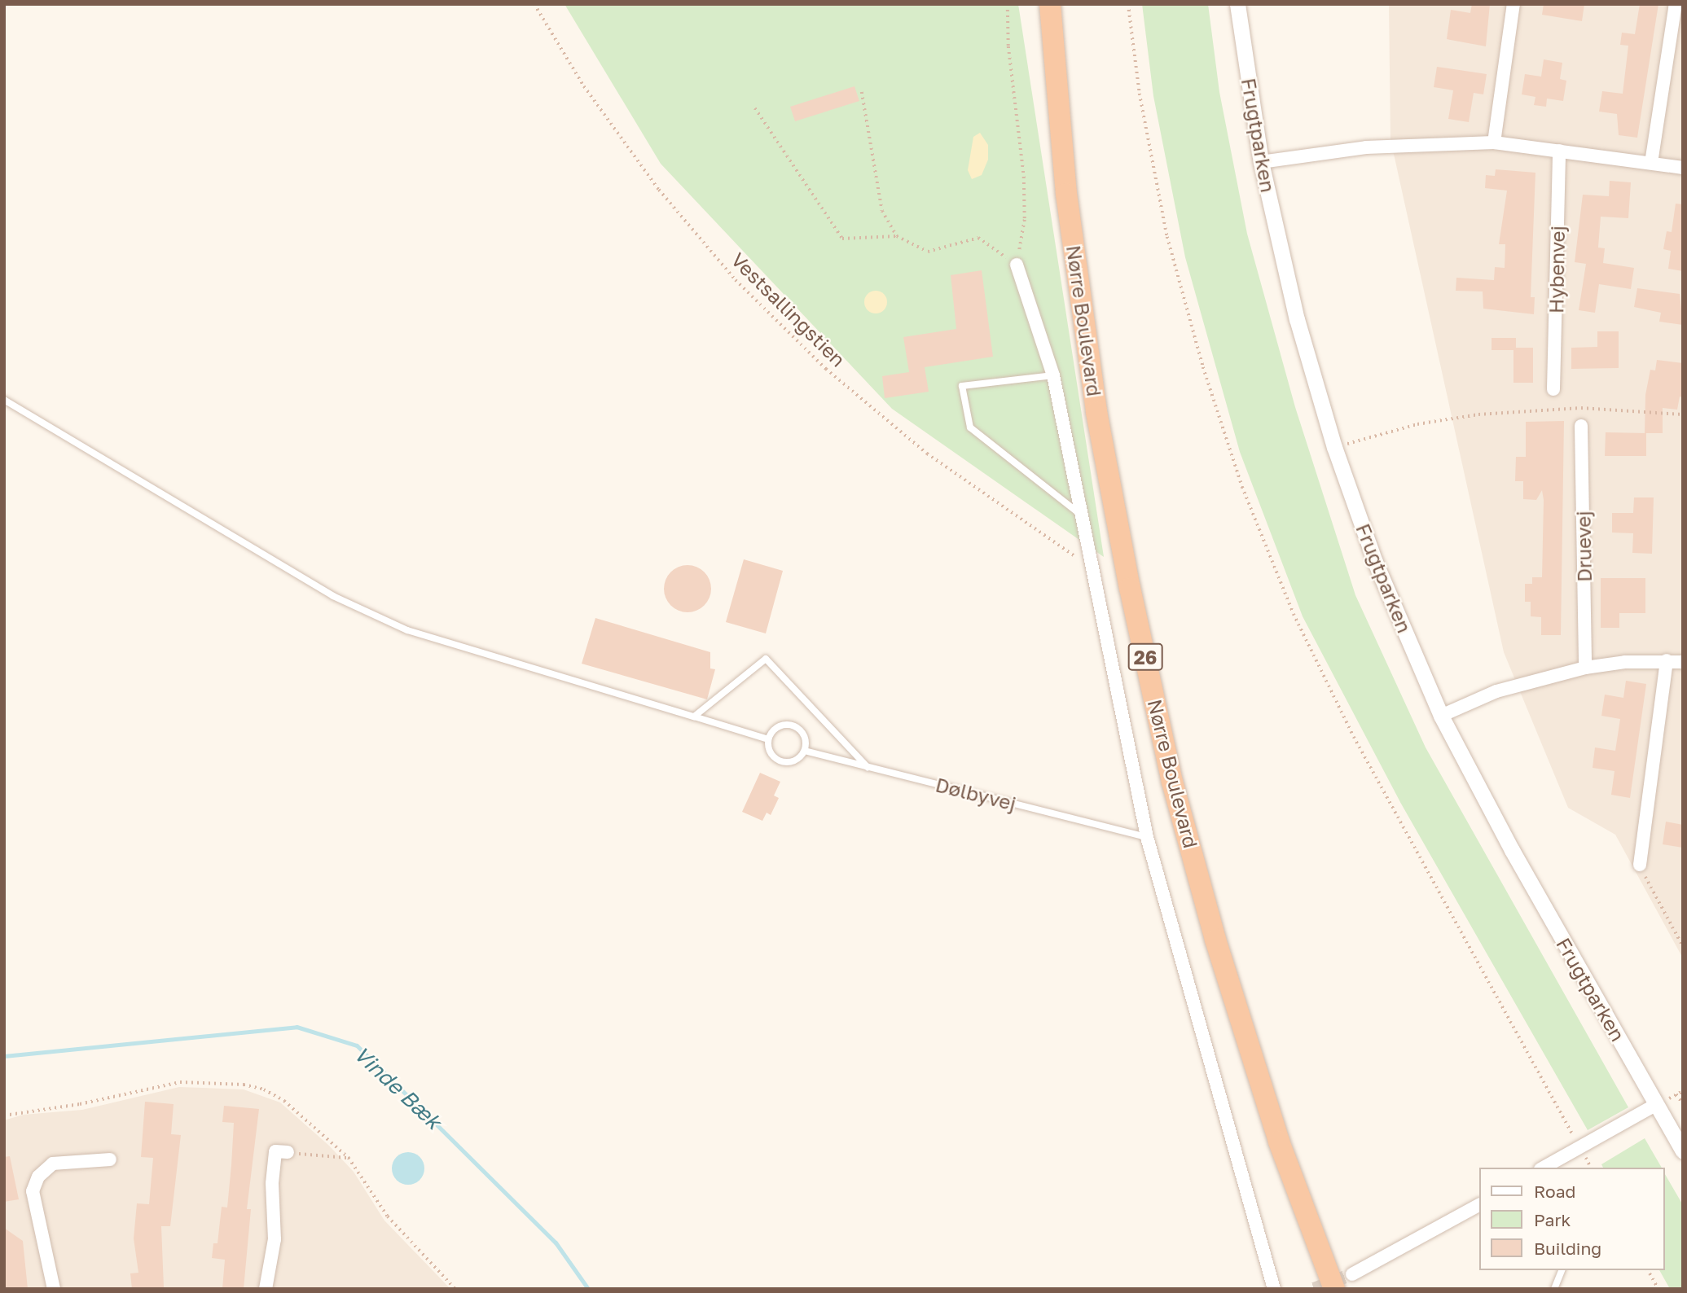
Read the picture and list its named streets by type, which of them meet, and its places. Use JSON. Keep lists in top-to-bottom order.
{
  "streets": {
    "highway": ["Nørre Boulevard", "26"],
    "street": ["Frugtparken", "Hybenvej", "Druevej"],
    "lane": ["Dølbyvej"],
    "path": ["Vestsallingstien"]
  },
  "water": ["Vinde Bæk"],
  "legend": ["Road", "Park", "Building"]
}
